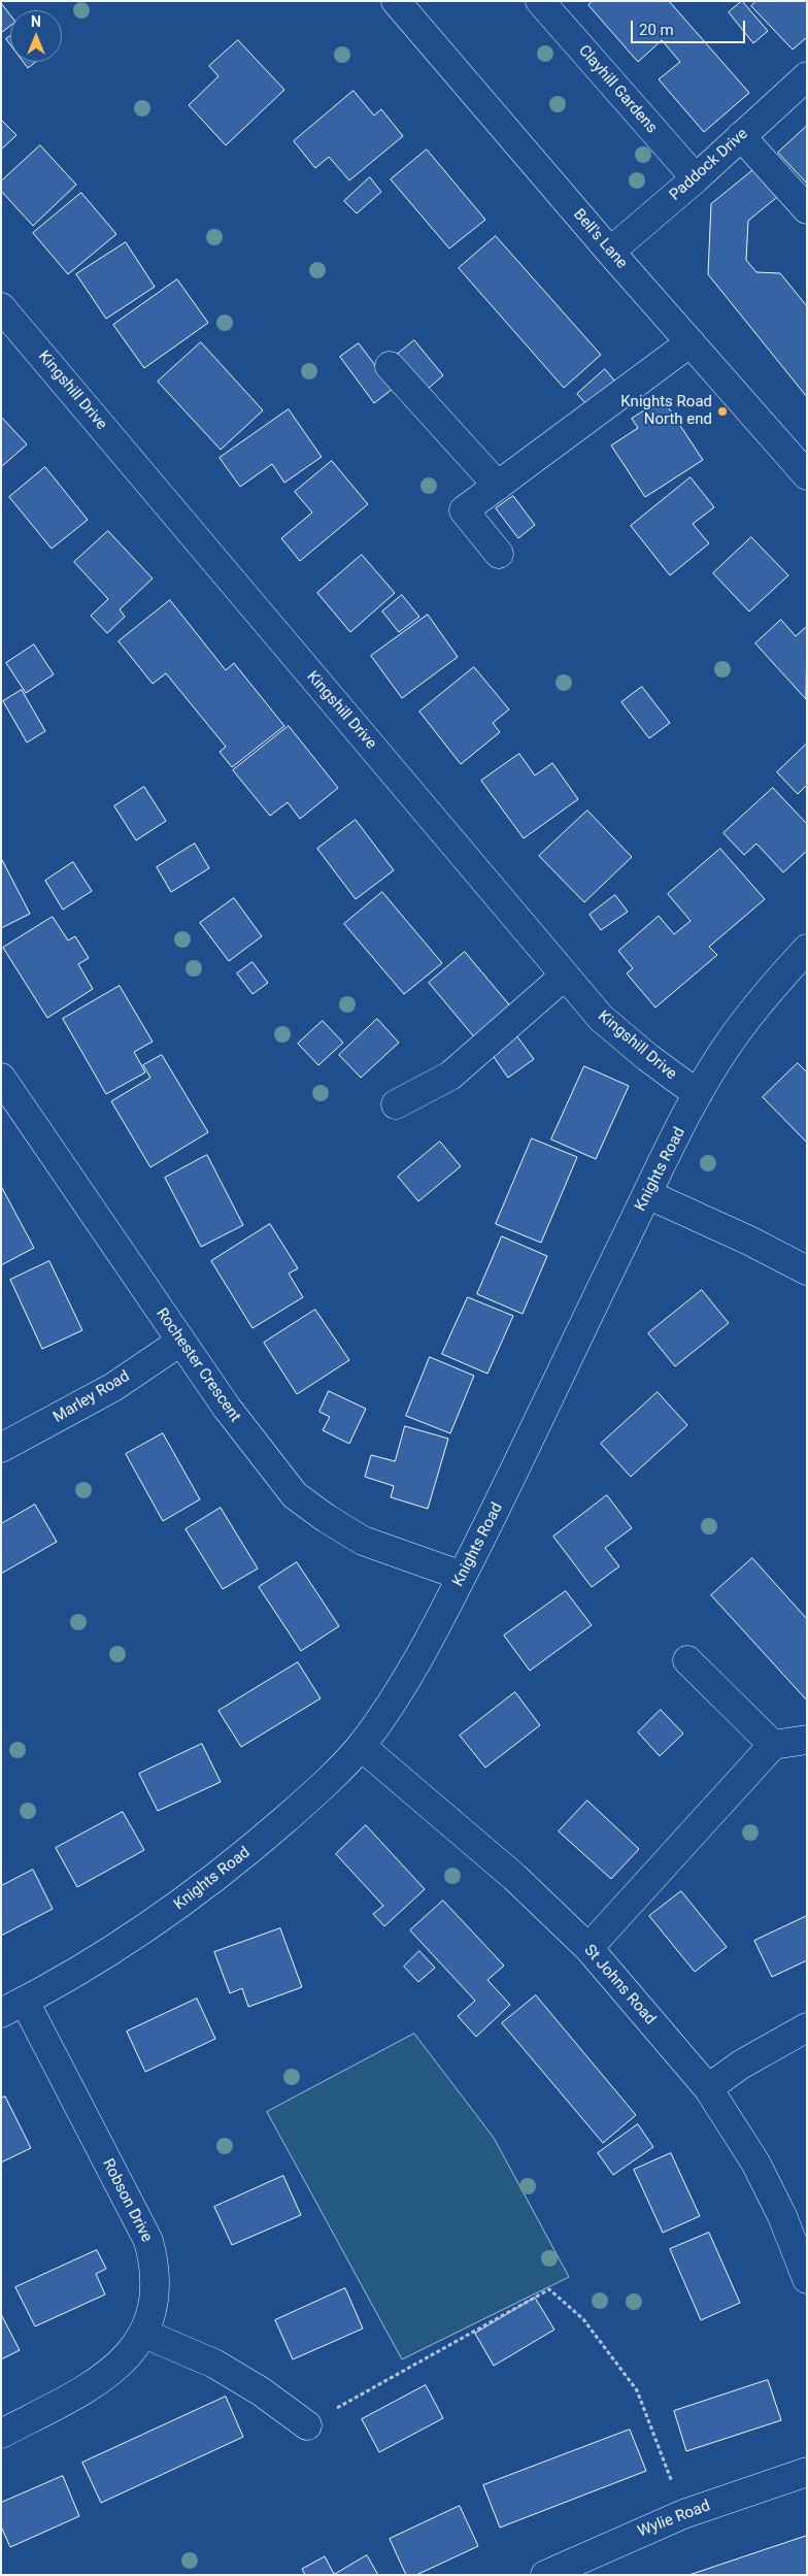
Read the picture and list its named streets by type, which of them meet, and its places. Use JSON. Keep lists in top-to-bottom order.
{
  "streets": {
    "street": [
      "Clayhill Gardens",
      "Paddock Drive",
      "Bell's Lane",
      "Kingshill Drive",
      "Knights Road",
      "Rochester Crescent",
      "Marley Road",
      "St Johns Road",
      "Robson Drive",
      "Wylie Road"
    ]
  },
  "crossings": [
    ["Clayhill Gardens", "Paddock Drive"],
    ["Paddock Drive", "Bell's Lane"],
    ["Kingshill Drive", "Knights Road"],
    ["Knights Road", "Rochester Crescent"],
    ["Knights Road", "St Johns Road"],
    ["Knights Road", "Robson Drive"],
    ["Rochester Crescent", "Marley Road"]
  ],
  "places": ["Knights Road North end"],
  "scale_bar": "20 m",
  "north": "top"
}
